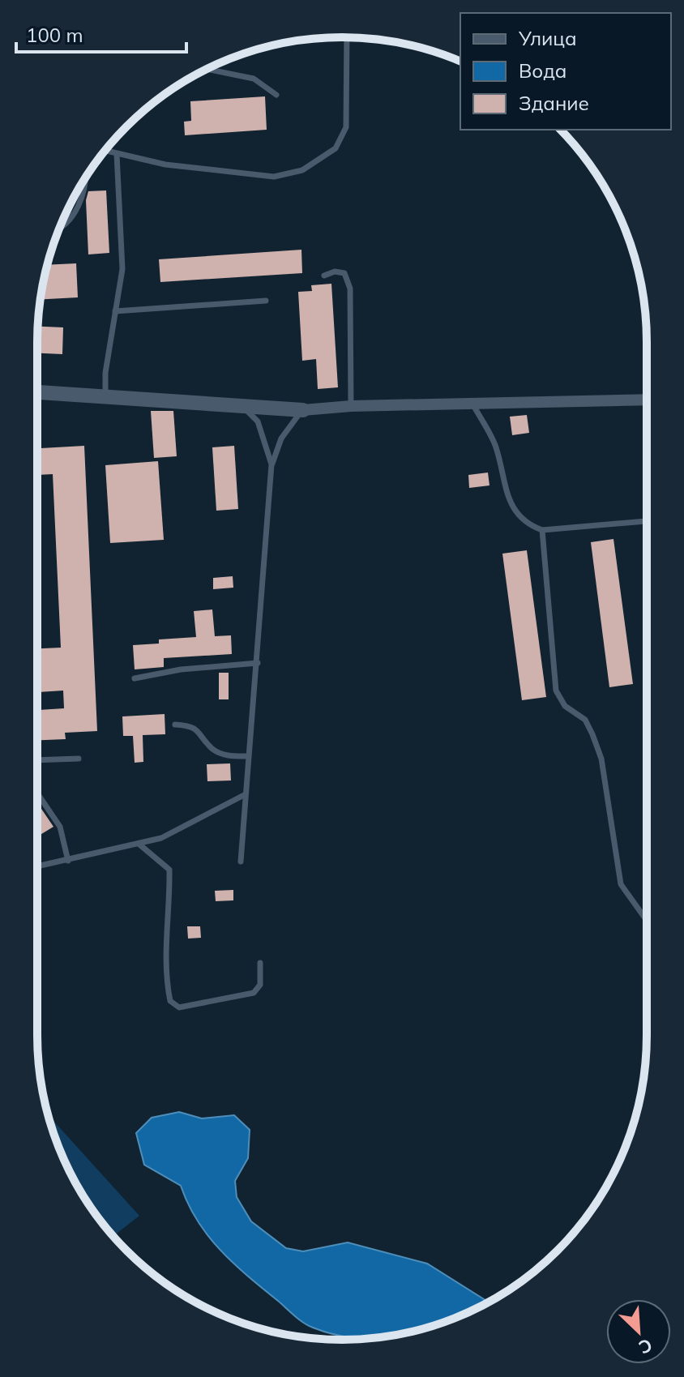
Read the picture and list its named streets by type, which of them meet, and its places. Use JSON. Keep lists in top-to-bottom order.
{
  "legend": ["Улица", "Вода", "Здание"],
  "scale_bar": "100 m",
  "north": "bottom right"
}
